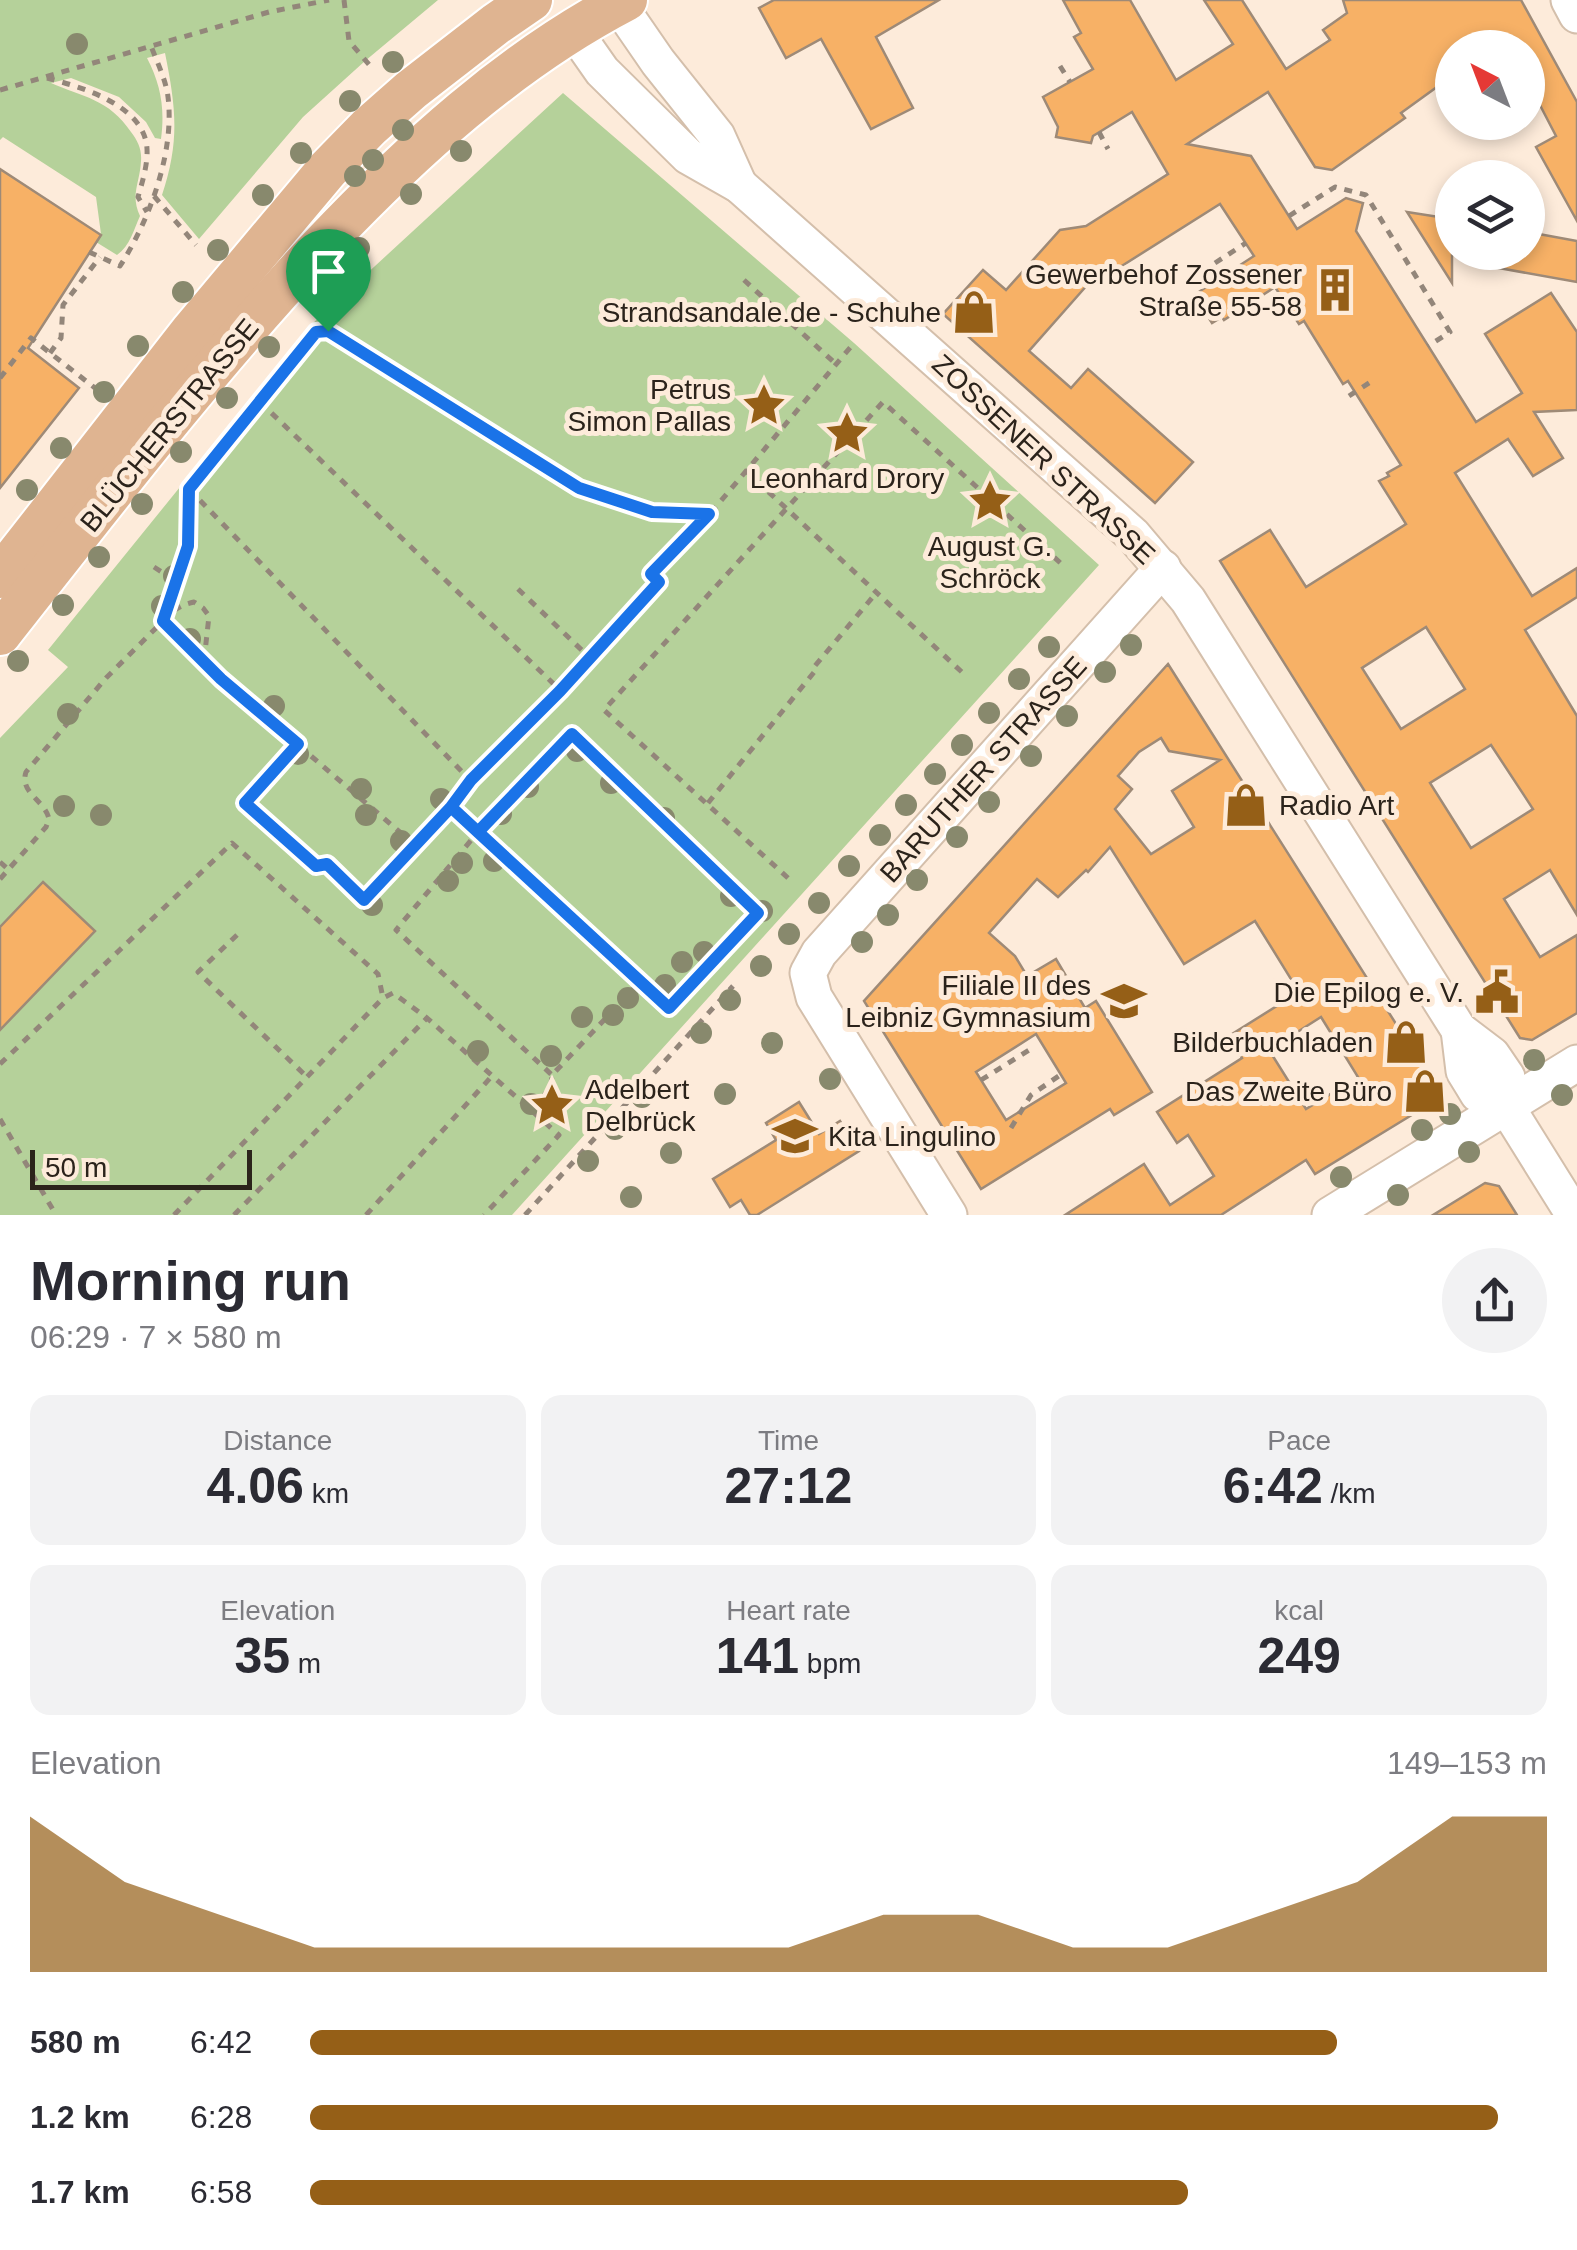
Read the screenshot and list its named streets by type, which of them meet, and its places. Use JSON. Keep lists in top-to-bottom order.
{
  "streets": {
    "main road": ["BLÜCHERSTRASSE"],
    "street": ["ZOSSENER STRASSE", "BARUTHER STRASSE"]
  },
  "crossings": [
    ["BLÜCHERSTRASSE", "ZOSSENER STRASSE"],
    ["ZOSSENER STRASSE", "BARUTHER STRASSE"]
  ],
  "places": {
    "building": ["Gewerbehof Zossener Straße 55-58"],
    "shop": [
      "Strandsandale.de - Schuhe",
      "Radio Art",
      "Bilderbuchladen",
      "Das Zweite Büro"
    ],
    "place": [
      "Petrus Simon Pallas",
      "Leonhard Drory",
      "August G. Schröck",
      "Adelbert Delbrück"
    ],
    "public building": ["Die Epilog e. V."],
    "school or university": ["Filiale II des Leibniz Gymnasium", "Kita Lingulino"]
  },
  "scale_bar": "50 m",
  "north": "top left",
  "page": {
    "scale": "50 m",
    "heading": ["Morning run", "06:29 · 7 × 580 m"],
    "stats": [
      ["Distance", "4.06 km"],
      ["Time", "27:12"],
      ["Pace", "6:42 /km"],
      ["Elevation", "35 m"],
      ["Heart rate", "141 bpm"],
      ["kcal", "249"]
    ],
    "chart": ["Elevation", "149–153 m"],
    "list": [
      {
        "name": "580 m",
        "note": "6:42"
      },
      {
        "name": "1.2 km",
        "note": "6:28"
      },
      {
        "name": "1.7 km",
        "note": "6:58"
      }
    ]
  }
}
